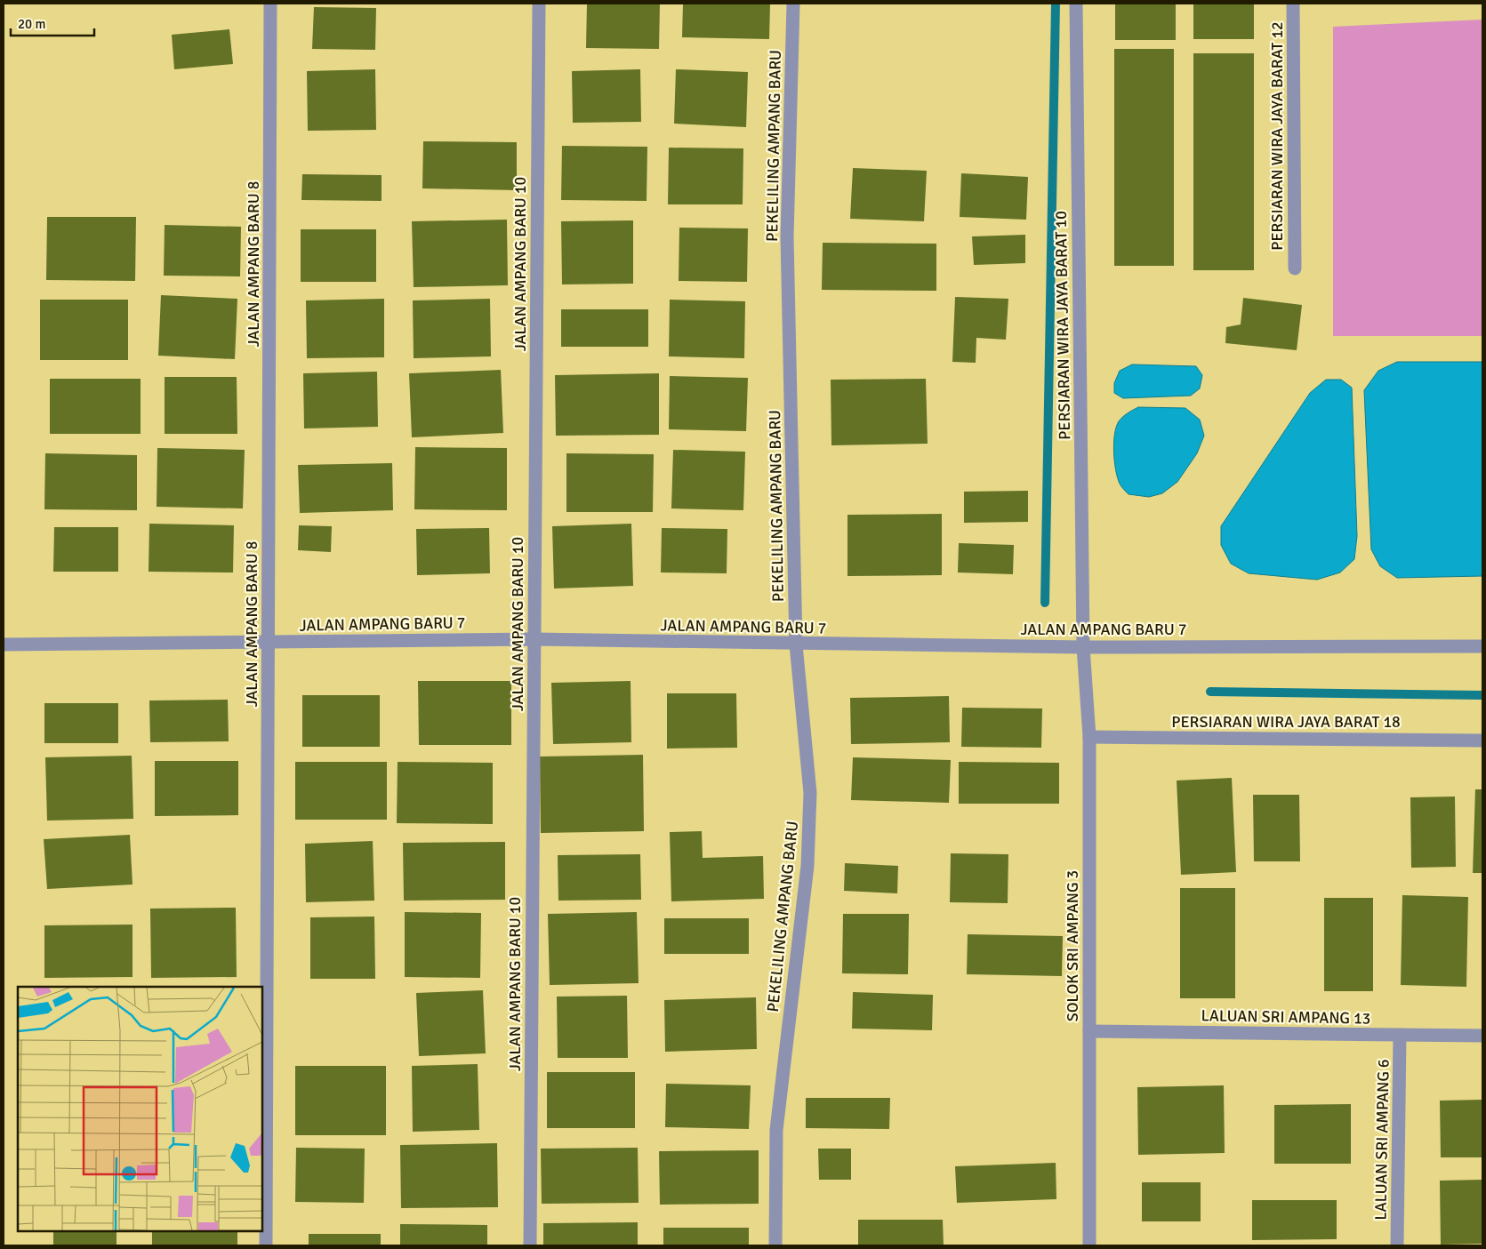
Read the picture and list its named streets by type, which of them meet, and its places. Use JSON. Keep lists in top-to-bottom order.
{
  "streets": {
    "street": [
      "PERSIARAN WIRA JAYA BARAT 12",
      "PEKELILING AMPANG BARU",
      "JALAN AMPANG BARU 8",
      "JALAN AMPANG BARU 10",
      "PERSIARAN WIRA JAYA BARAT 10",
      "JALAN AMPANG BARU 7",
      "PERSIARAN WIRA JAYA BARAT 18",
      "SOLOK SRI AMPANG 3",
      "LALUAN SRI AMPANG 13",
      "LALUAN SRI AMPANG 6"
    ]
  },
  "crossings": [
    ["PEKELILING AMPANG BARU", "JALAN AMPANG BARU 7"],
    ["JALAN AMPANG BARU 8", "JALAN AMPANG BARU 7"],
    ["JALAN AMPANG BARU 10", "JALAN AMPANG BARU 7"],
    ["PERSIARAN WIRA JAYA BARAT 10", "JALAN AMPANG BARU 7"],
    ["PERSIARAN WIRA JAYA BARAT 10", "SOLOK SRI AMPANG 3"],
    ["JALAN AMPANG BARU 7", "SOLOK SRI AMPANG 3"],
    ["PERSIARAN WIRA JAYA BARAT 18", "SOLOK SRI AMPANG 3"],
    ["SOLOK SRI AMPANG 3", "LALUAN SRI AMPANG 13"],
    ["LALUAN SRI AMPANG 13", "LALUAN SRI AMPANG 6"]
  ],
  "scale_bar": "20 m"
}
